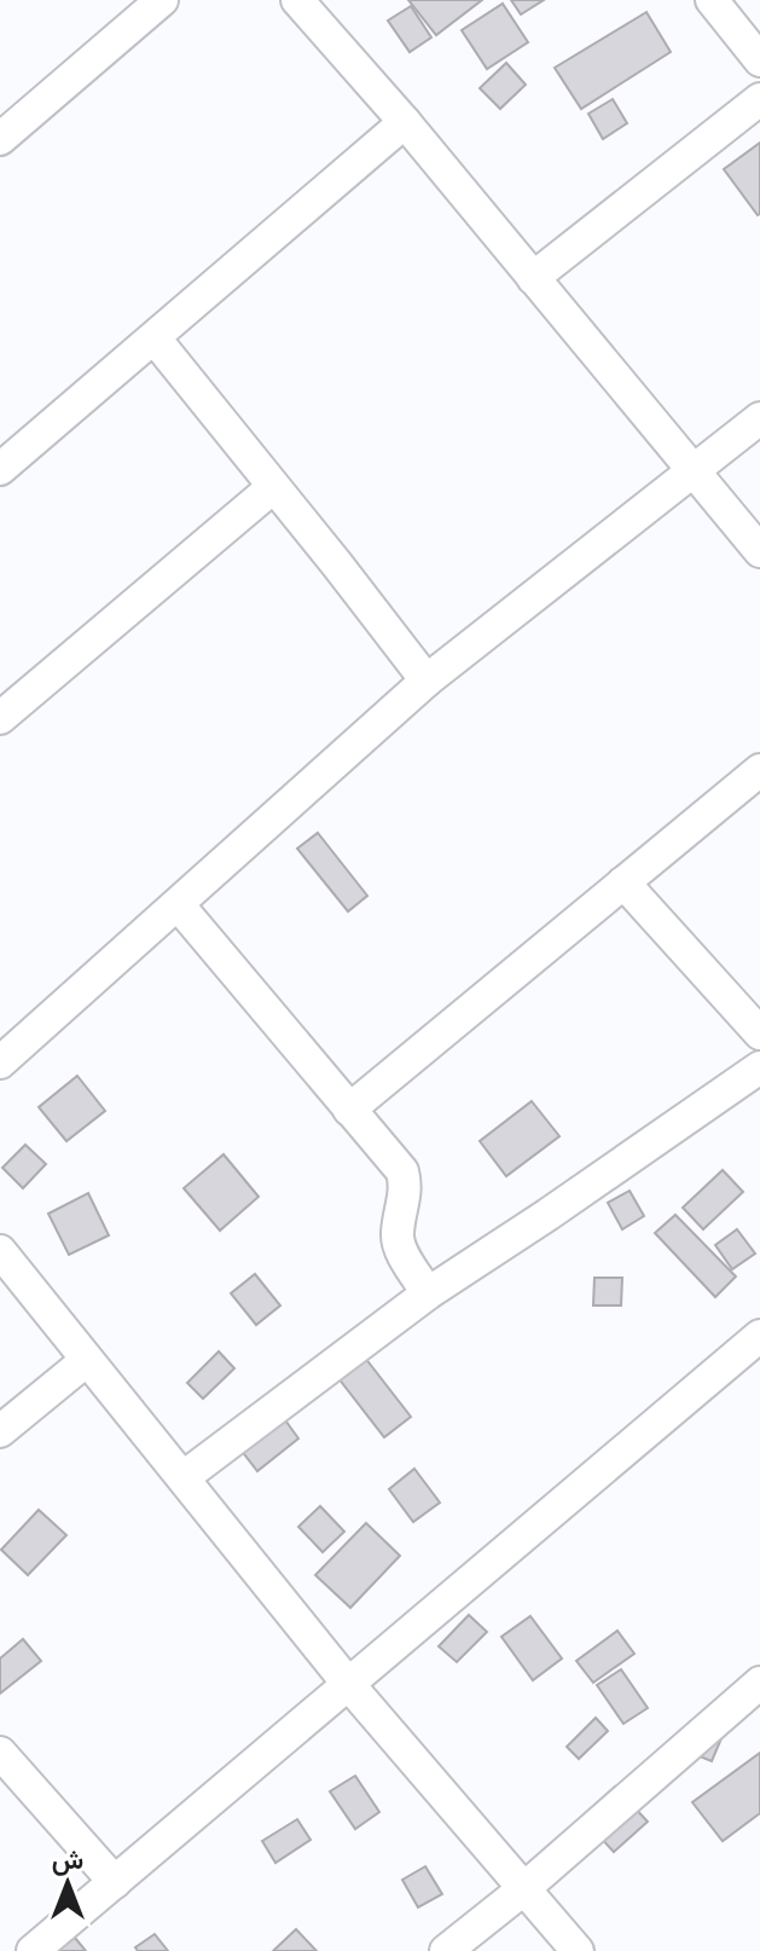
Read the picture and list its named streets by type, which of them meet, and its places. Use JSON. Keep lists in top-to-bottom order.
{
  "north": "top"
}
